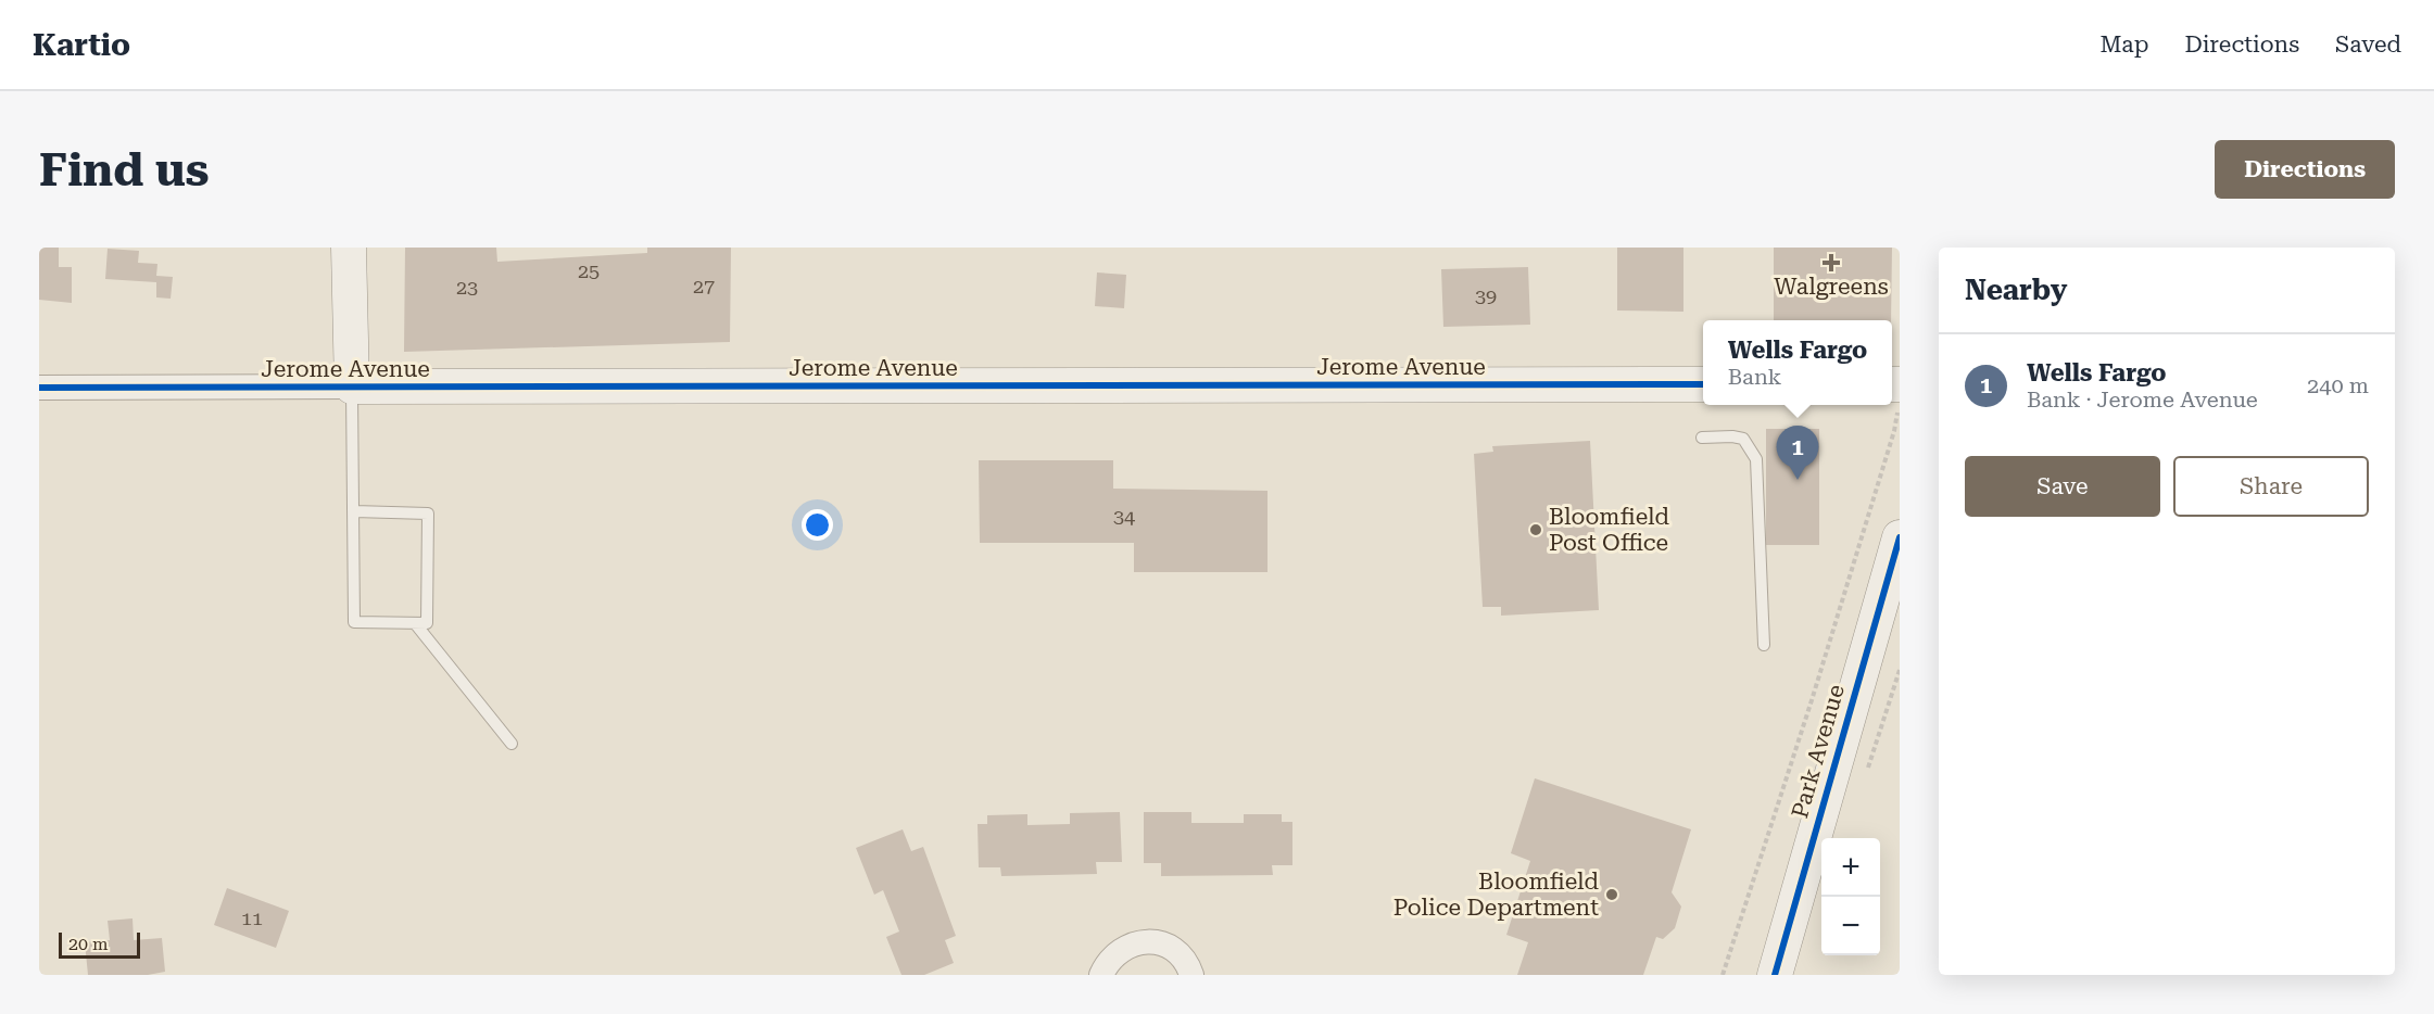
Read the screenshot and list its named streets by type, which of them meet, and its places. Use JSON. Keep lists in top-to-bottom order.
{
  "streets": {
    "street": ["Jerome Avenue", "Park Avenue"]
  },
  "places": {
    "health": ["Walgreens"],
    "other": ["Bloomfield Post Office", "Bloomfield Police Department"]
  },
  "house_numbers": [
    "25",
    "27",
    "23",
    "39",
    "34",
    "11"
  ],
  "scale_bar": "20 m",
  "page": {
    "header": "Kartio",
    "nav": ["Map", "Directions", "Saved"],
    "buttons": [
      "Directions",
      ["Save", "Share"]
    ],
    "title": "Find us",
    "heading": "Nearby",
    "popup": ["Wells Fargo", "Bank"],
    "list": [
      {
        "mark": "1",
        "name": "Wells Fargo",
        "note": "Bank · Jerome Avenue",
        "value": "240 m"
      }
    ],
    "pins": "1",
    "map_buttons": ["+", "−"],
    "scale": "20 m"
  }
}
